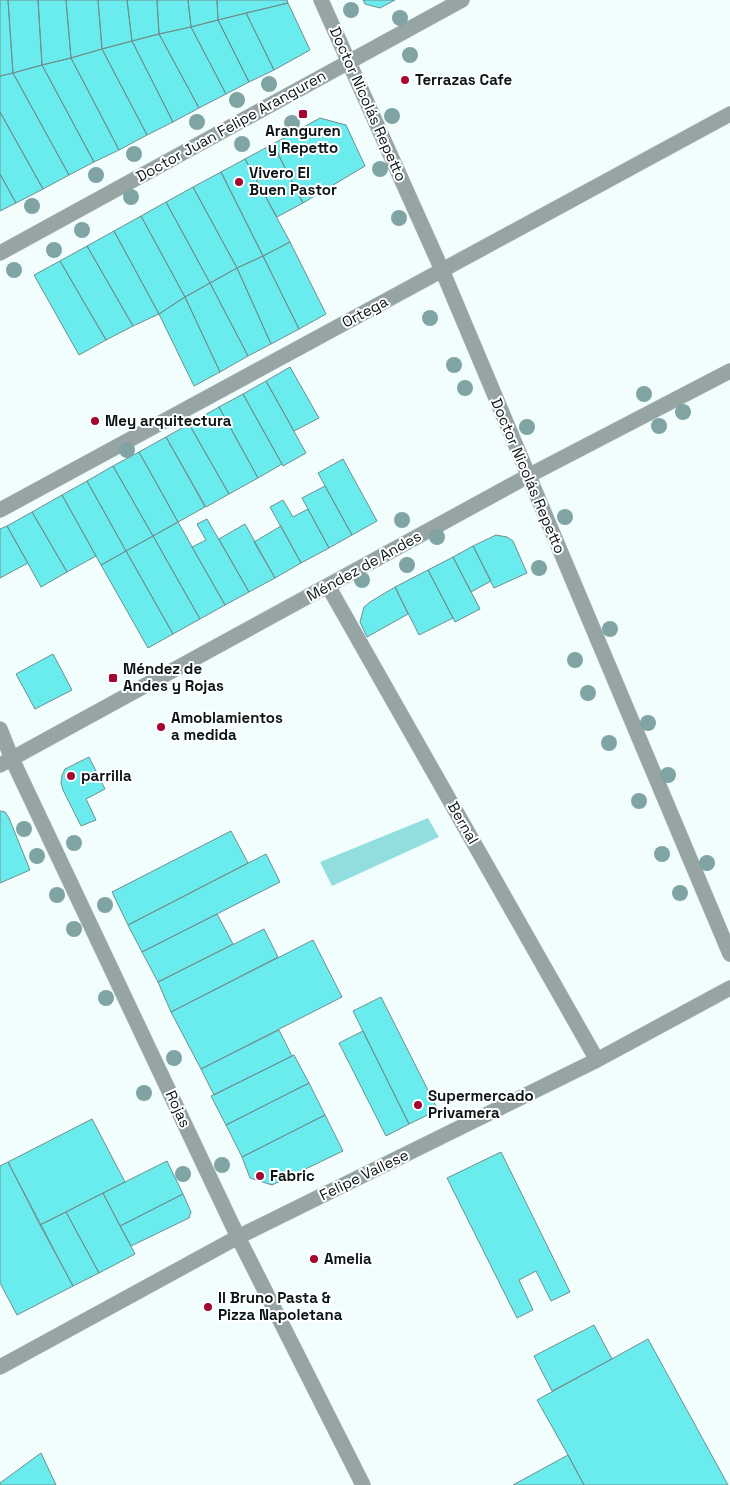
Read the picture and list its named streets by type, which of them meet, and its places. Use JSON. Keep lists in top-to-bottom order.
{
  "streets": {
    "street": [
      "Doctor Nicolás Repetto",
      "Doctor Juan Felipe Aranguren",
      "Ortega",
      "Méndez de Andes",
      "Bernal",
      "Rojas",
      "Felipe Vallese"
    ]
  },
  "crossings": [
    ["Doctor Nicolás Repetto", "Doctor Juan Felipe Aranguren"],
    ["Doctor Nicolás Repetto", "Ortega"],
    ["Doctor Nicolás Repetto", "Méndez de Andes"],
    ["Méndez de Andes", "Bernal"],
    ["Méndez de Andes", "Rojas"],
    ["Bernal", "Felipe Vallese"],
    ["Rojas", "Felipe Vallese"]
  ],
  "places": {
    "other": [
      "Terrazas Cafe",
      "Vivero El Buen Pastor",
      "Mey arquitectura",
      "Amoblamientos a medida",
      "parrilla",
      "Supermercado Privamera",
      "Fabric",
      "Amelia",
      "Il Bruno Pasta & Pizza Napoletana"
    ],
    "transit": ["Aranguren y Repetto", "Méndez de Andes y Rojas"]
  }
}
